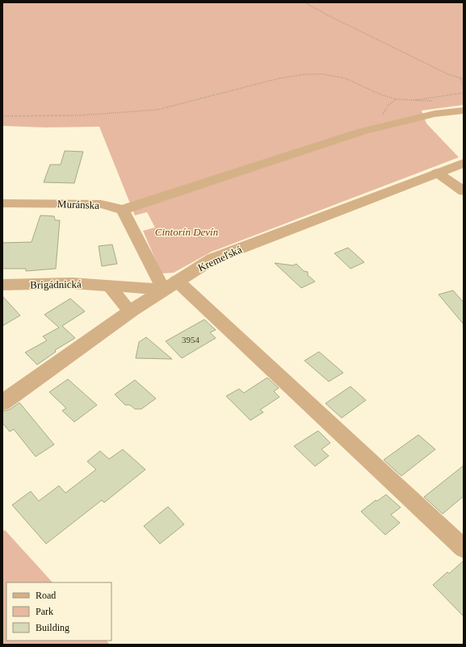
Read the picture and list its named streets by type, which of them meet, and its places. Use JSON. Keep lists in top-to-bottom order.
{
  "streets": {
    "street": ["Muránska", "Kremeľská", "Brigádnická"]
  },
  "crossings": [
    ["Kremeľská", "Brigádnická"]
  ],
  "parks": ["Cintorín Devín"],
  "house_numbers": ["3954"],
  "legend": ["Road", "Park", "Building"]
}
